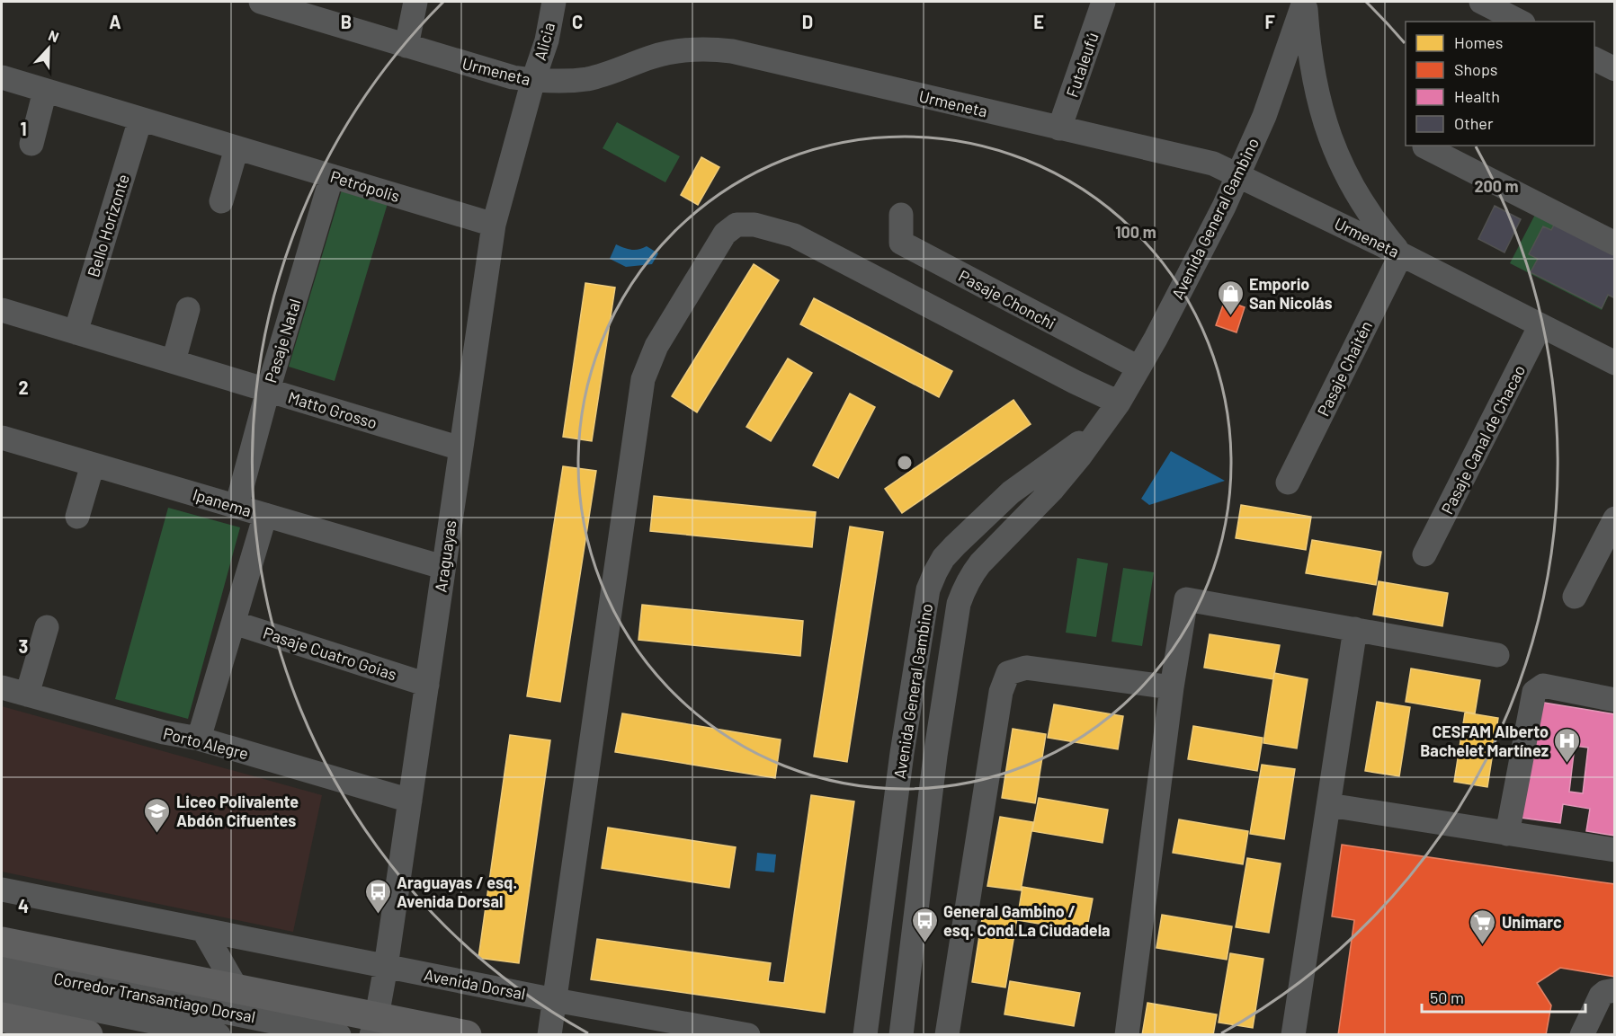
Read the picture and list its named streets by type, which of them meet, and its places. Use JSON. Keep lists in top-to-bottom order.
{
  "streets": {
    "street": [
      "Alicia",
      "Futaleufú",
      "Urmeneta",
      "Petrópolis",
      "Avenida General Gambino",
      "Bello Horizonte",
      "Pasaje Chonchi",
      "Pasaje Natal",
      "Pasaje Chaitén",
      "Matto Grosso",
      "Pasaje Canal de Chacao",
      "Ipanema",
      "Araguayas",
      "Pasaje Cuatro Goias",
      "Porto Alegre",
      "Avenida Dorsal",
      "Corredor Transantiago Dorsal"
    ]
  },
  "crossings": [
    ["Alicia", "Urmeneta"],
    ["Alicia", "Araguayas"],
    ["Futaleufú", "Urmeneta"],
    ["Urmeneta", "Avenida General Gambino"],
    ["Urmeneta", "Pasaje Chaitén"],
    ["Urmeneta", "Pasaje Canal de Chacao"],
    ["Urmeneta", "Araguayas"],
    ["Petrópolis", "Bello Horizonte"],
    ["Petrópolis", "Pasaje Natal"],
    ["Petrópolis", "Araguayas"],
    ["Avenida General Gambino", "Pasaje Chonchi"],
    ["Bello Horizonte", "Matto Grosso"],
    ["Pasaje Natal", "Matto Grosso"],
    ["Pasaje Natal", "Ipanema"],
    ["Matto Grosso", "Araguayas"],
    ["Ipanema", "Araguayas"],
    ["Araguayas", "Pasaje Cuatro Goias"],
    ["Araguayas", "Porto Alegre"],
    ["Araguayas", "Avenida Dorsal"]
  ],
  "places": {
    "shop": ["Emporio San Nicolás"],
    "hospital": ["CESFAM Alberto Bachelet Martínez"],
    "school or university": ["Liceo Polivalente Abdón Cifuentes"],
    "bus stop": ["Araguayas / esq. Avenida Dorsal", "General Gambino / esq. Cond.La Ciudadela"],
    "supermarket": ["Unimarc"]
  },
  "legend": [
    "Homes",
    "Shops",
    "Health",
    "Other"
  ],
  "scale_bar": "50 m",
  "north": "top",
  "grid": {
    "columns": [
      "A",
      "B",
      "C",
      "D",
      "E",
      "F"
    ],
    "rows": [
      "1",
      "2",
      "3",
      "4"
    ]
  },
  "rings": ["200 m", "100 m"]
}
